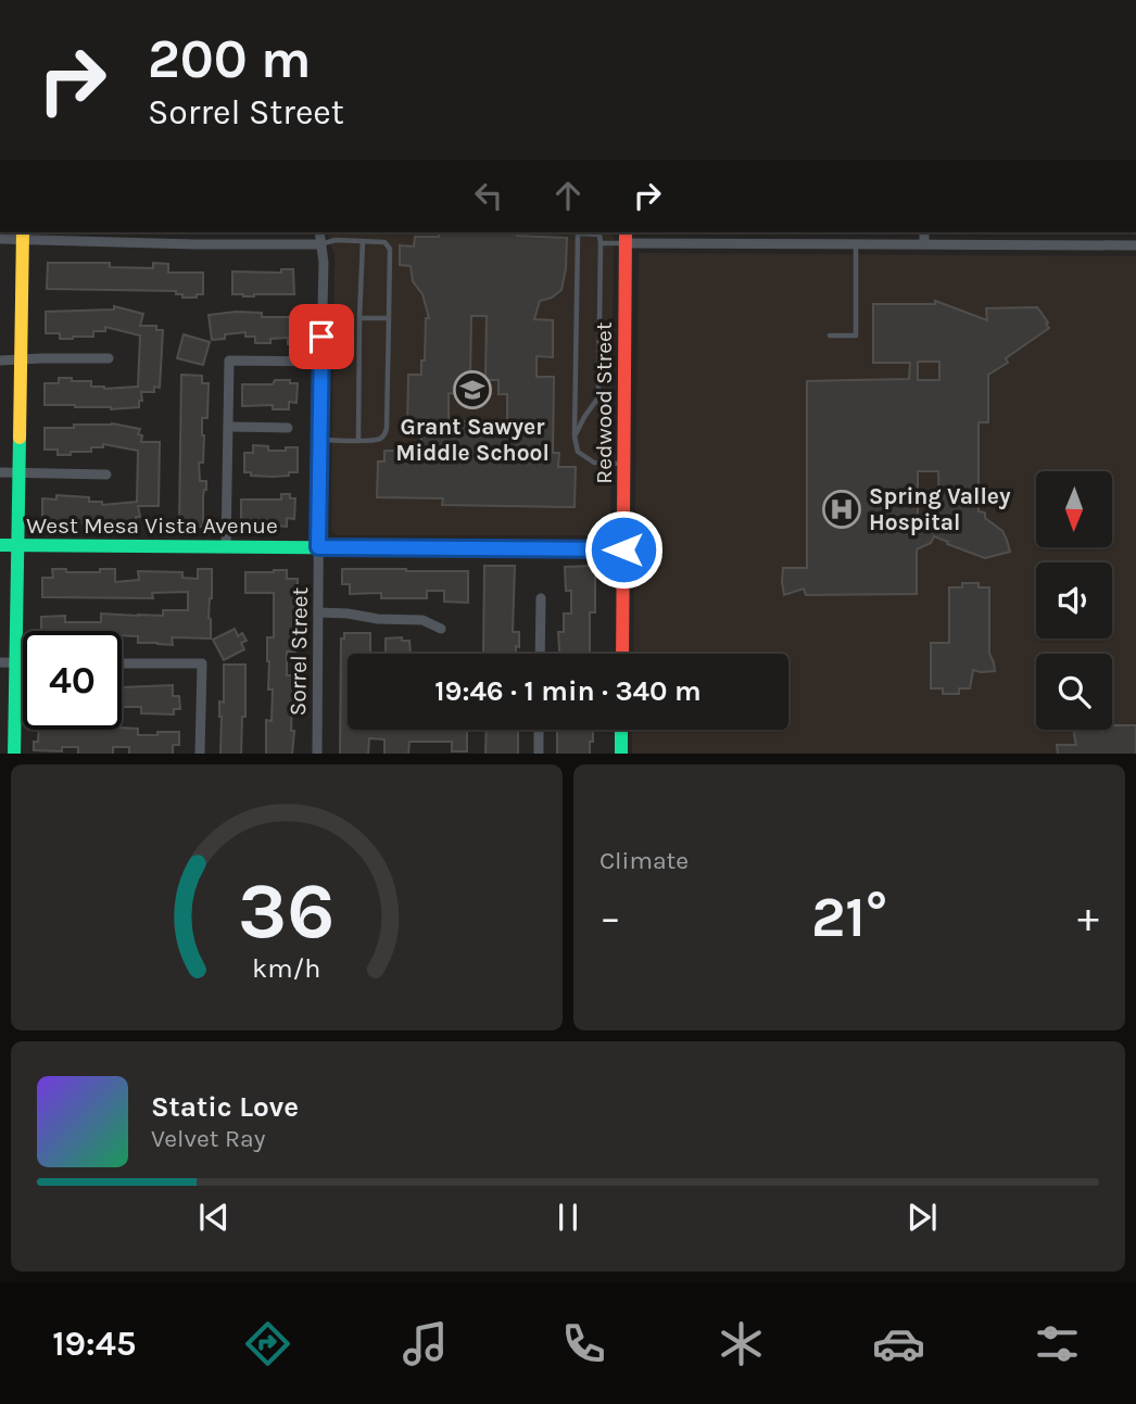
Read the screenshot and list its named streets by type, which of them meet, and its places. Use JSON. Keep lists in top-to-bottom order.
{
  "streets": {
    "street": ["Redwood Street", "West Mesa Vista Avenue", "Sorrel Street"]
  },
  "crossings": [
    ["Redwood Street", "West Mesa Vista Avenue"],
    ["West Mesa Vista Avenue", "Sorrel Street"]
  ],
  "places": {
    "school or university": ["Grant Sawyer Middle School"],
    "hospital": ["Spring Valley Hospital"]
  },
  "north": "bottom",
  "page": {
    "turn": ["200 m", "Sorrel Street"],
    "limit": "40",
    "trip": "19:46 · 1 min · 340 m",
    "tile": "Climate",
    "heat": ["−", "21°", "+"],
    "song": ["Static Love", "Velvet Ray"],
    "tabs": "19:45",
    "gauge": ["36", "km/h"]
  }
}
